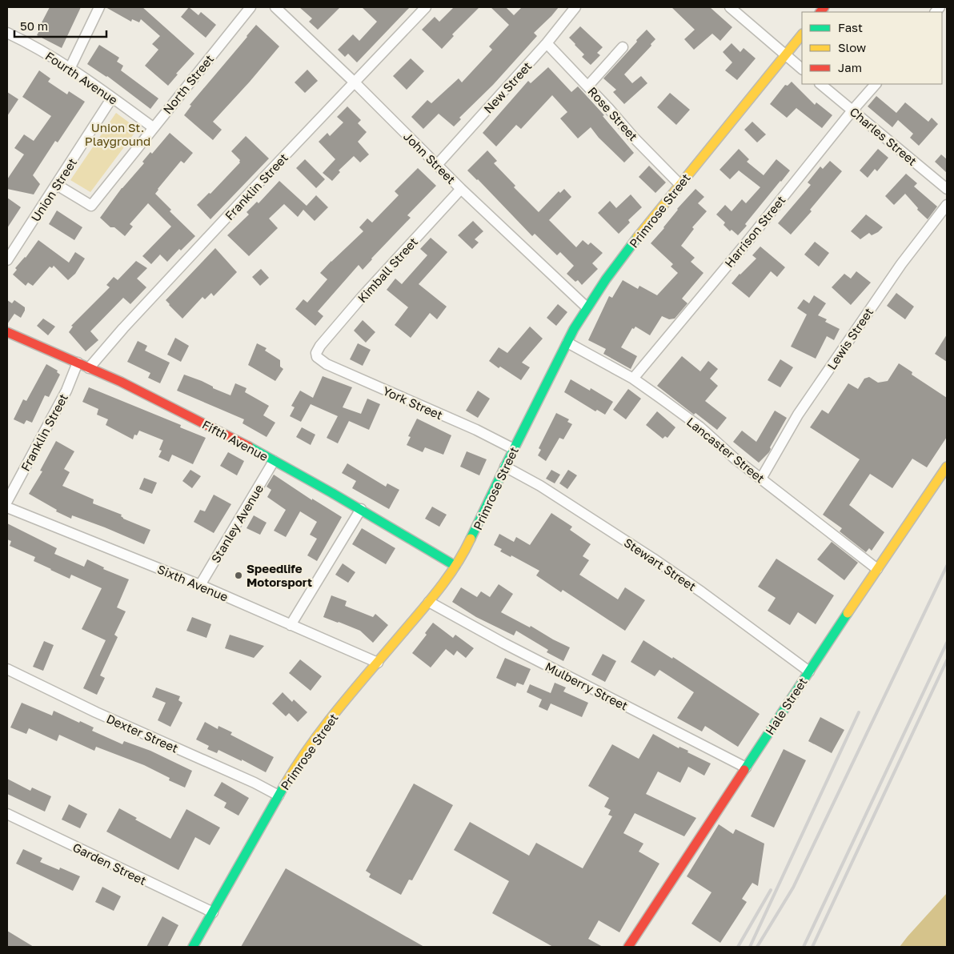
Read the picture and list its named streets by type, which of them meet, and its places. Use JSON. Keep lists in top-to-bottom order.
{
  "streets": {
    "main road": ["Primrose Street", "Fifth Avenue", "Hale Street"],
    "street": [
      "Fourth Avenue",
      "North Street",
      "New Street",
      "Rose Street",
      "Charles Street",
      "John Street",
      "Franklin Street",
      "Union Street",
      "Harrison Street",
      "Kimball Street",
      "Lewis Street",
      "York Street",
      "Lancaster Street",
      "Stanley Avenue",
      "Stewart Street",
      "Sixth Avenue",
      "Mulberry Street",
      "Dexter Street",
      "Garden Street"
    ]
  },
  "crossings": [
    ["Fourth Avenue", "North Street"],
    ["Fourth Avenue", "Union Street"],
    ["North Street", "Union Street"],
    ["New Street", "Rose Street"],
    ["New Street", "John Street"],
    ["Rose Street", "Primrose Street"],
    ["Charles Street", "Harrison Street"],
    ["John Street", "Franklin Street"],
    ["John Street", "Primrose Street"],
    ["John Street", "Kimball Street"],
    ["Franklin Street", "Fifth Avenue"],
    ["Primrose Street", "York Street"],
    ["Primrose Street", "Fifth Avenue"],
    ["Primrose Street", "Lancaster Street"],
    ["Primrose Street", "Stewart Street"],
    ["Primrose Street", "Sixth Avenue"],
    ["Primrose Street", "Mulberry Street"],
    ["Primrose Street", "Dexter Street"],
    ["Primrose Street", "Garden Street"],
    ["Harrison Street", "Lancaster Street"],
    ["Kimball Street", "York Street"],
    ["Lewis Street", "Lancaster Street"],
    ["Fifth Avenue", "Stanley Avenue"],
    ["Lancaster Street", "Hale Street"],
    ["Stanley Avenue", "Sixth Avenue"],
    ["Stewart Street", "Hale Street"],
    ["Mulberry Street", "Hale Street"]
  ],
  "parks": ["Union St. Playground"],
  "places": ["Speedlife Motorsport"],
  "legend": ["Fast", "Slow", "Jam"],
  "scale_bar": "50 m"
}
